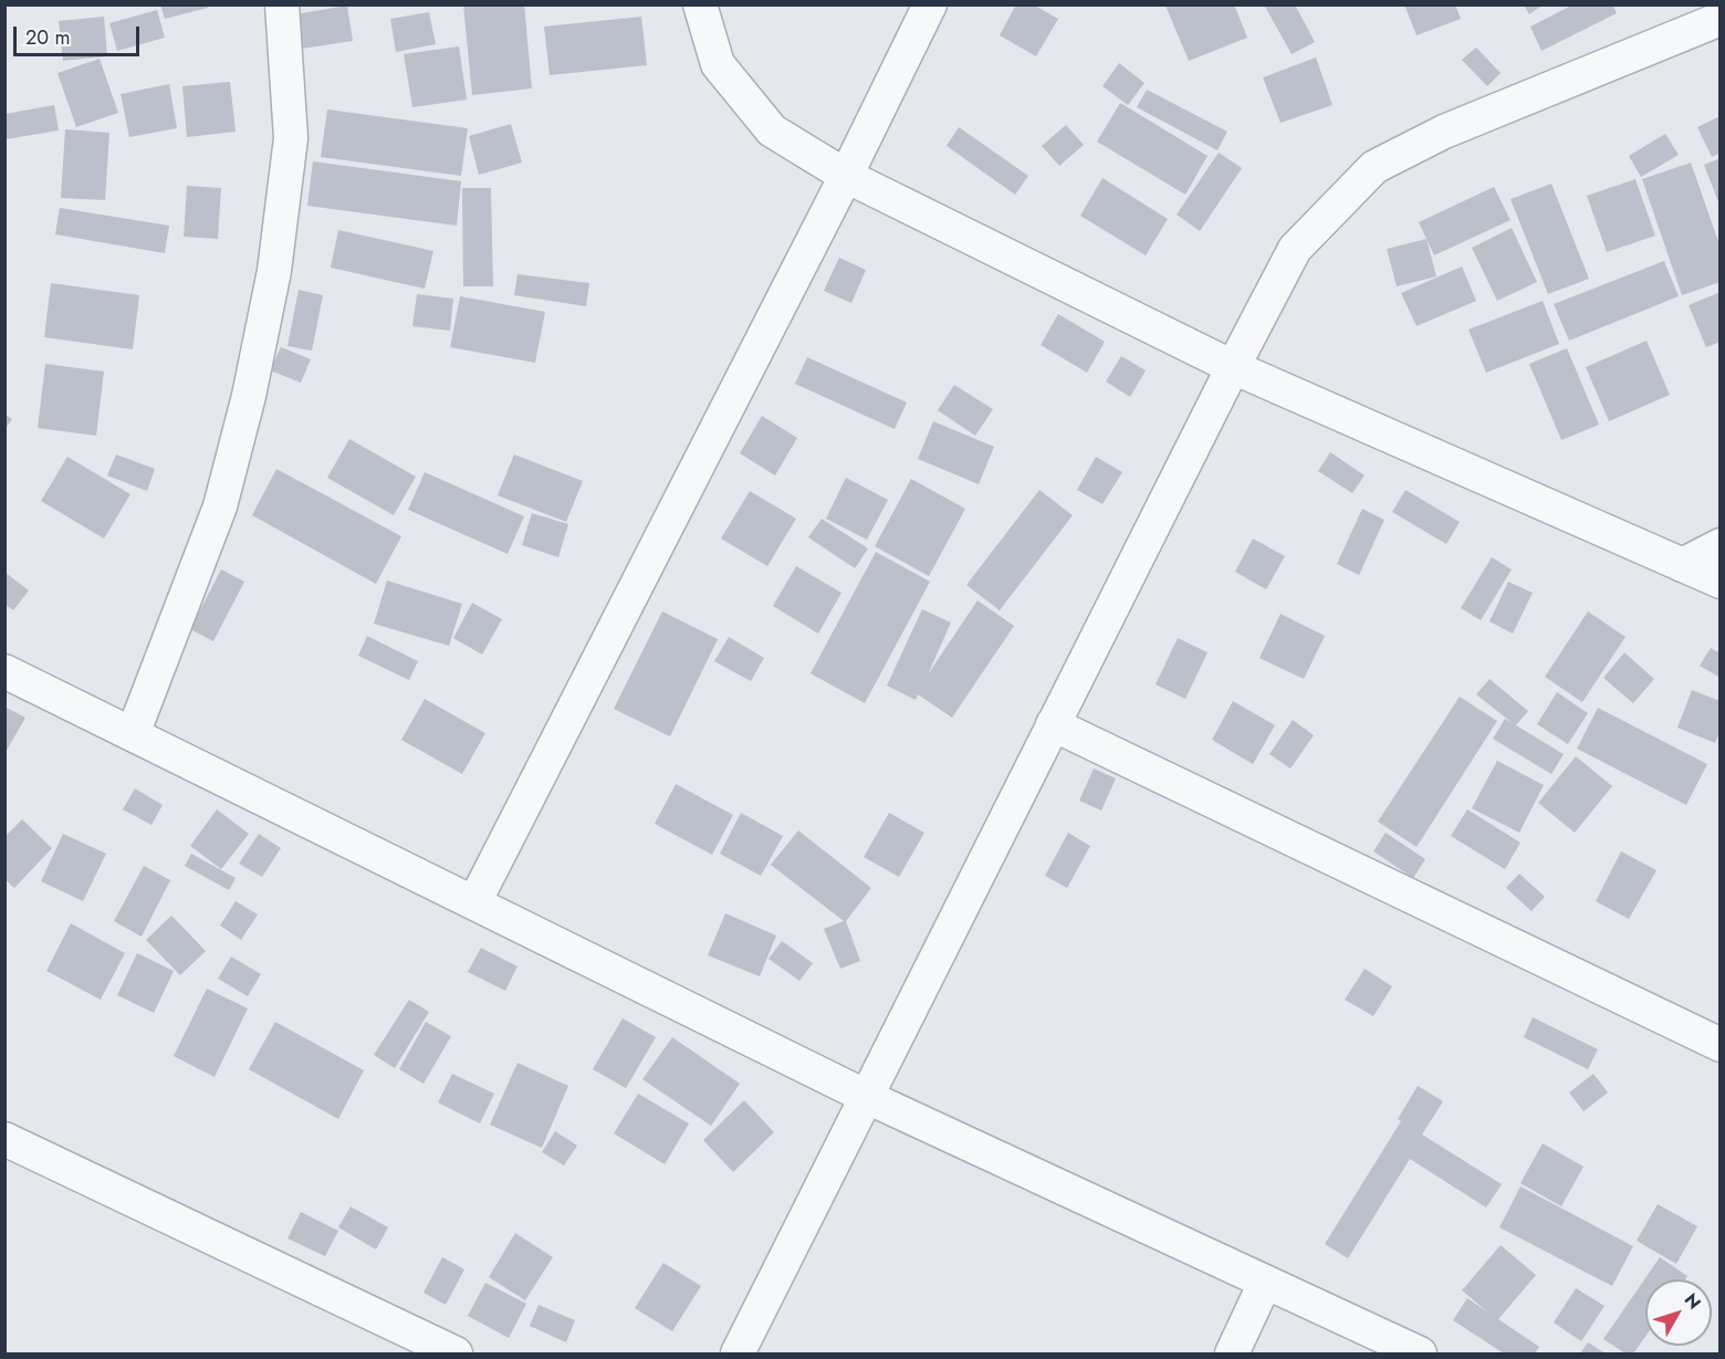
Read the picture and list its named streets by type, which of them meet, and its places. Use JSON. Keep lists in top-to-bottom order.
{
  "scale_bar": "20 m",
  "north": "top right"
}
